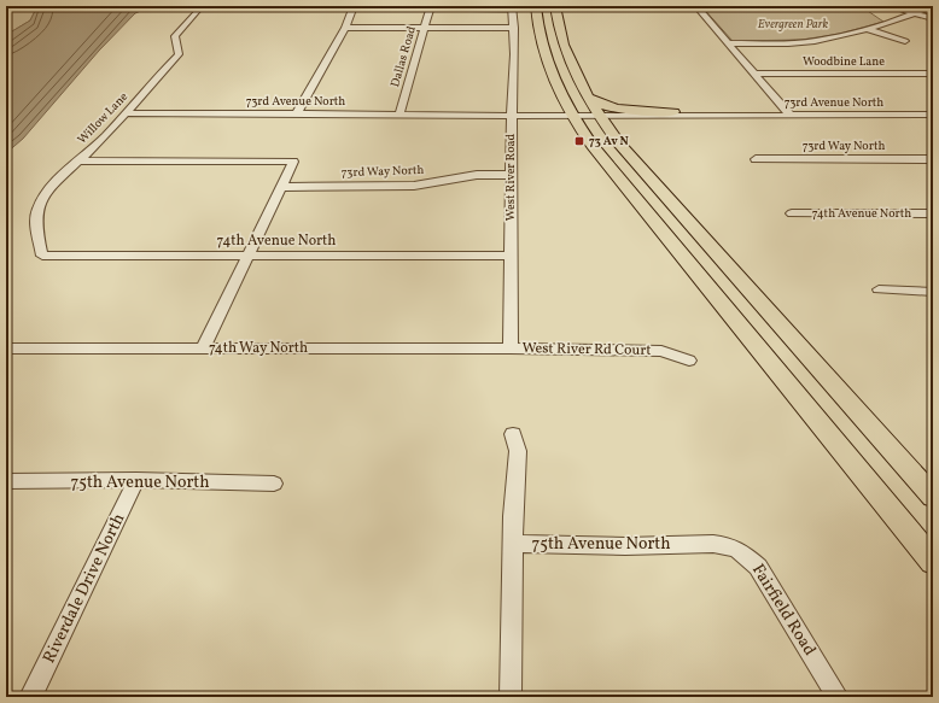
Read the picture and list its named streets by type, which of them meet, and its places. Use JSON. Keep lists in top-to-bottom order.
{
  "streets": {
    "street": [
      "Dallas Road",
      "Woodbine Lane",
      "73rd Avenue North",
      "Willow Lane",
      "73rd Way North",
      "West River Road",
      "74th Avenue North",
      "74th Way North",
      "West River Rd Court",
      "75th Avenue North",
      "Riverdale Drive North",
      "Fairfield Road"
    ]
  },
  "crossings": [
    ["Dallas Road", "73rd Avenue North"],
    ["73rd Avenue North", "Willow Lane"],
    ["73rd Avenue North", "West River Road"],
    ["Willow Lane", "74th Avenue North"],
    ["73rd Way North", "West River Road"],
    ["West River Road", "74th Avenue North"],
    ["West River Road", "74th Way North"],
    ["West River Road", "West River Rd Court"],
    ["74th Way North", "West River Rd Court"],
    ["75th Avenue North", "Riverdale Drive North"],
    ["75th Avenue North", "Fairfield Road"]
  ],
  "parks": ["Evergreen Park"],
  "places": {
    "transit": ["73 Av N"]
  }
}
